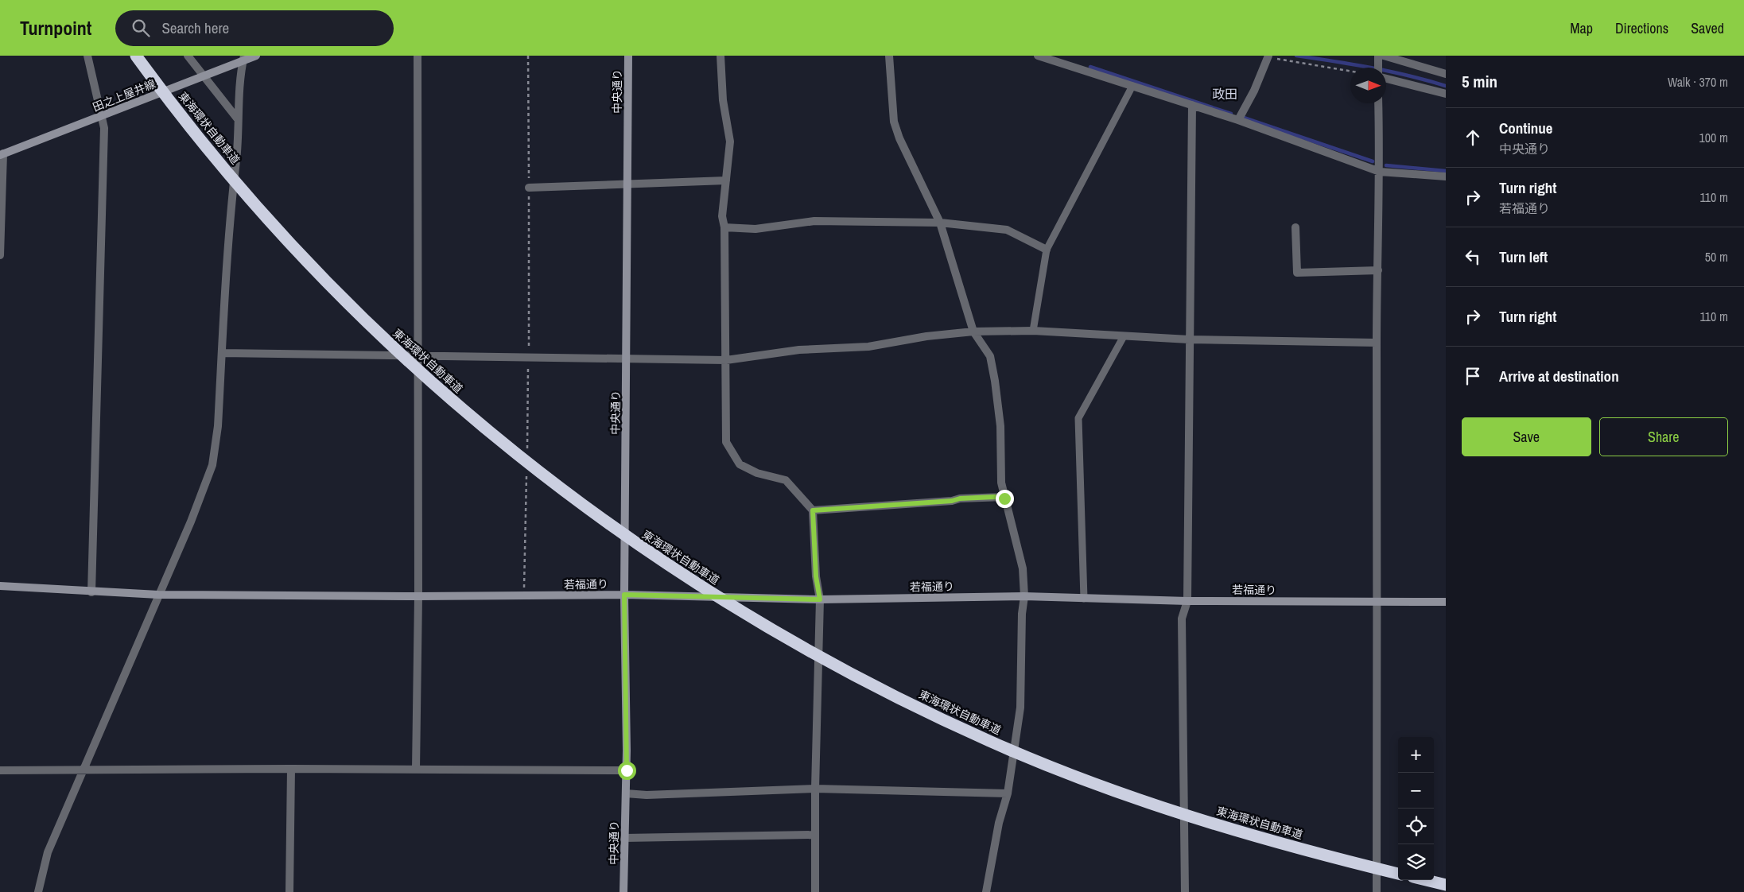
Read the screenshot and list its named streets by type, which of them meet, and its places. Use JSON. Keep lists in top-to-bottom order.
{
  "streets": {
    "highway": ["東海環状自動車道"],
    "street": ["中央通り", "田之上屋井線", "若福通り"]
  },
  "crossings": [
    ["中央通り", "若福通り"]
  ],
  "districts": ["政田"],
  "north": "right",
  "page": {
    "header": "Turnpoint",
    "search": "Search here",
    "nav": ["Map", "Directions", "Saved"],
    "heading": ["5 min", "Walk · 370 m"],
    "list": [
      ["Continue", "中央通り", "100 m"],
      ["Turn right", "若福通り", "110 m"],
      ["Turn left", "50 m"],
      ["Turn right", "110 m"],
      "Arrive at destination"
    ],
    "buttons": ["Save", "Share"],
    "map_buttons": ["+", "−"]
  }
}
